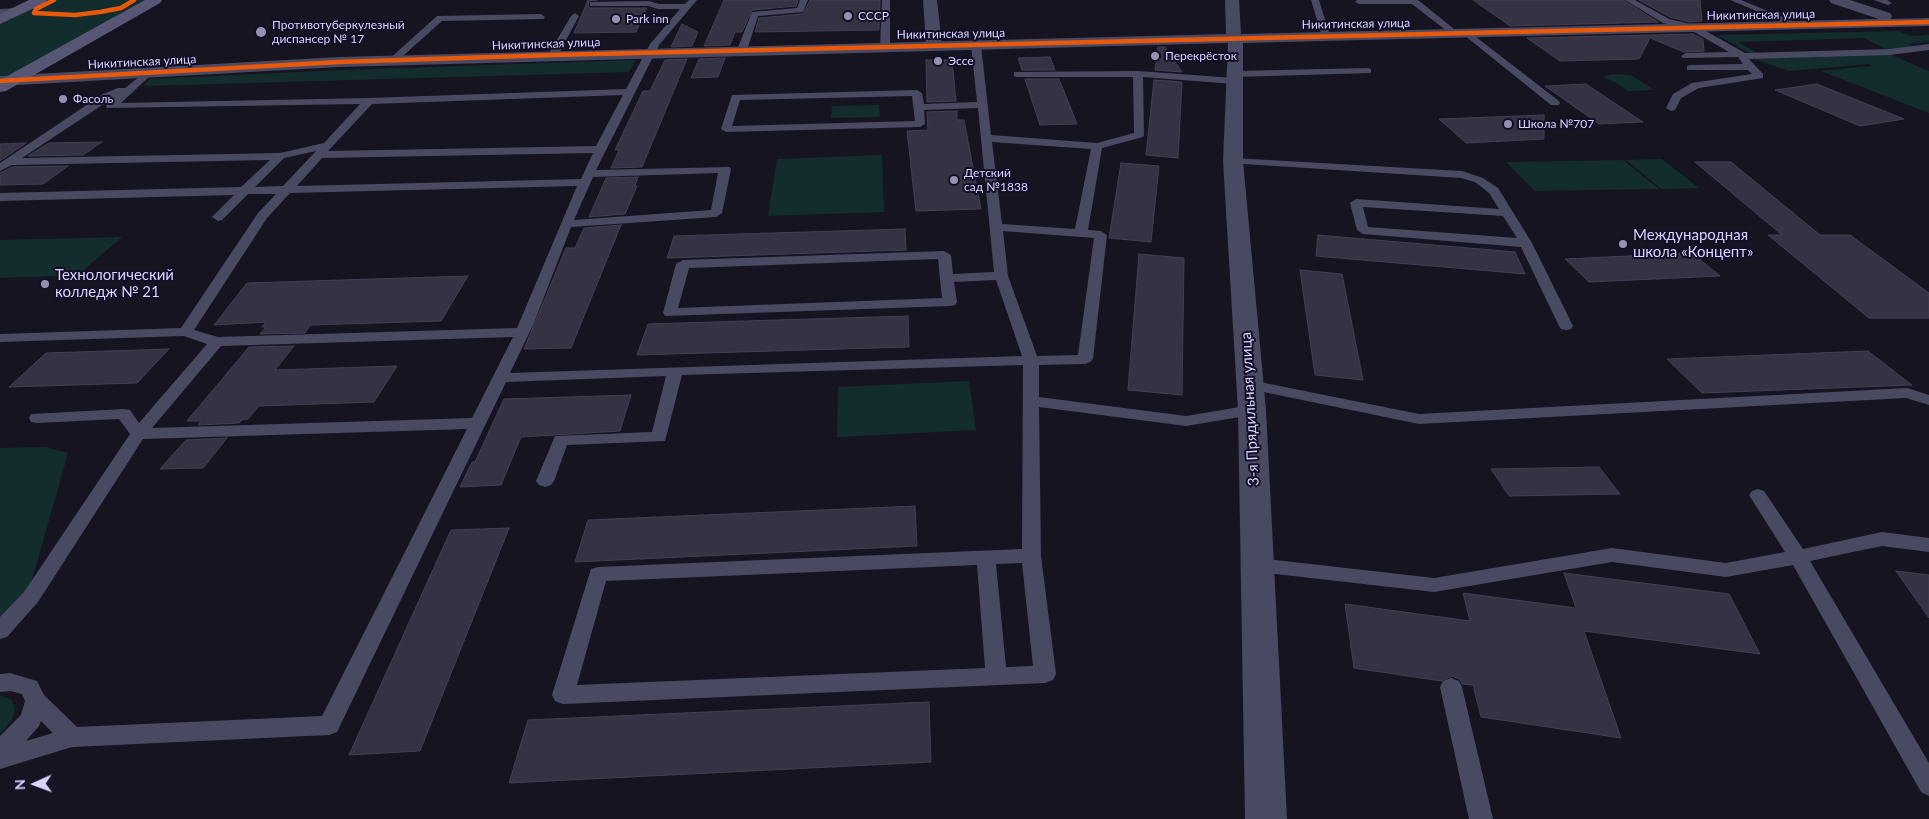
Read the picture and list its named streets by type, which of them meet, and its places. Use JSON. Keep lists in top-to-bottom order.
{
  "streets": {
    "street": ["Никитинская улица", "3-я Прядильная улица"]
  },
  "crossings": [
    ["Никитинская улица", "3-я Прядильная улица"]
  ],
  "places": [
    "СССР",
    "Park inn",
    "Противотуберкулезный диспансер № 17",
    "Перекрёсток",
    "Эссе",
    "Фасоль",
    "Школа №707",
    "Детский сад №1838",
    "Международная школа «Концепт»",
    "Технологический колледж № 21"
  ],
  "north": "left"
}
